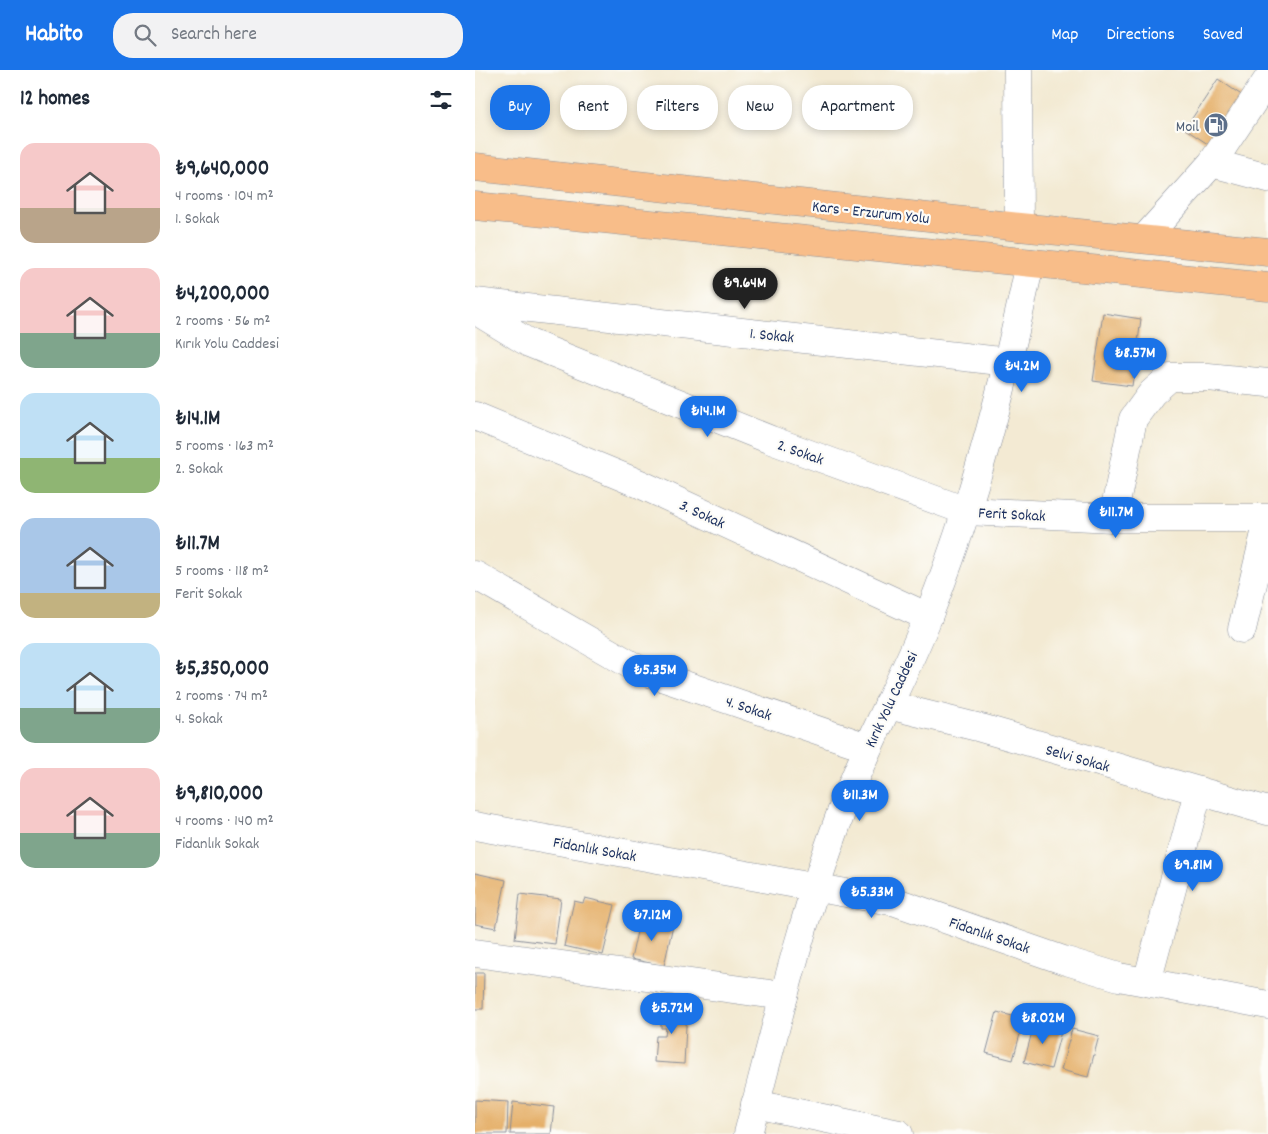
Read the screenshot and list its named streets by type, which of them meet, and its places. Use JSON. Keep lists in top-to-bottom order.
{
  "streets": {
    "highway": ["Kars - Erzurum Yolu"],
    "street": [
      "1. Sokak",
      "2. Sokak",
      "3. Sokak",
      "Ferit Sokak",
      "Kırık Yolu Caddesi",
      "4. Sokak",
      "Selvi Sokak",
      "Fidanlık Sokak"
    ]
  },
  "crossings": [
    ["1. Sokak", "Kırık Yolu Caddesi"],
    ["2. Sokak", "Ferit Sokak"],
    ["2. Sokak", "Kırık Yolu Caddesi"],
    ["3. Sokak", "Kırık Yolu Caddesi"],
    ["Ferit Sokak", "Kırık Yolu Caddesi"],
    ["Kırık Yolu Caddesi", "4. Sokak"],
    ["Kırık Yolu Caddesi", "Selvi Sokak"],
    ["Kırık Yolu Caddesi", "Fidanlık Sokak"]
  ],
  "places": {
    "fuel station": ["Moil"]
  },
  "page": {
    "header": "Habito",
    "search": "Search here",
    "nav": ["Map", "Directions", "Saved"],
    "heading": "12 homes",
    "chip": [
      "Buy",
      "Rent",
      "Filters",
      "New",
      "Apartment"
    ],
    "list": [
      {
        "name": "₺9,640,000",
        "note": "4 rooms · 104 m² · 1. Sokak"
      },
      {
        "name": "₺4,200,000",
        "note": "2 rooms · 56 m² · Kırık Yolu Caddesi"
      },
      {
        "name": "₺14.1M",
        "note": "5 rooms · 163 m² · 2. Sokak"
      },
      {
        "name": "₺11.7M",
        "note": "5 rooms · 118 m² · Ferit Sokak"
      },
      {
        "name": "₺5,350,000",
        "note": "2 rooms · 74 m² · 4. Sokak"
      },
      {
        "name": "₺9,810,000",
        "note": "4 rooms · 140 m² · Fidanlık Sokak"
      }
    ],
    "price": [
      "₺9.64M",
      "₺8.57M",
      "₺4.2M",
      "₺14.1M",
      "₺11.7M",
      "₺5.35M",
      "₺11.3M",
      "₺9.81M",
      "₺5.33M",
      "₺7.12M",
      "₺5.72M",
      "₺8.02M"
    ]
  }
}
